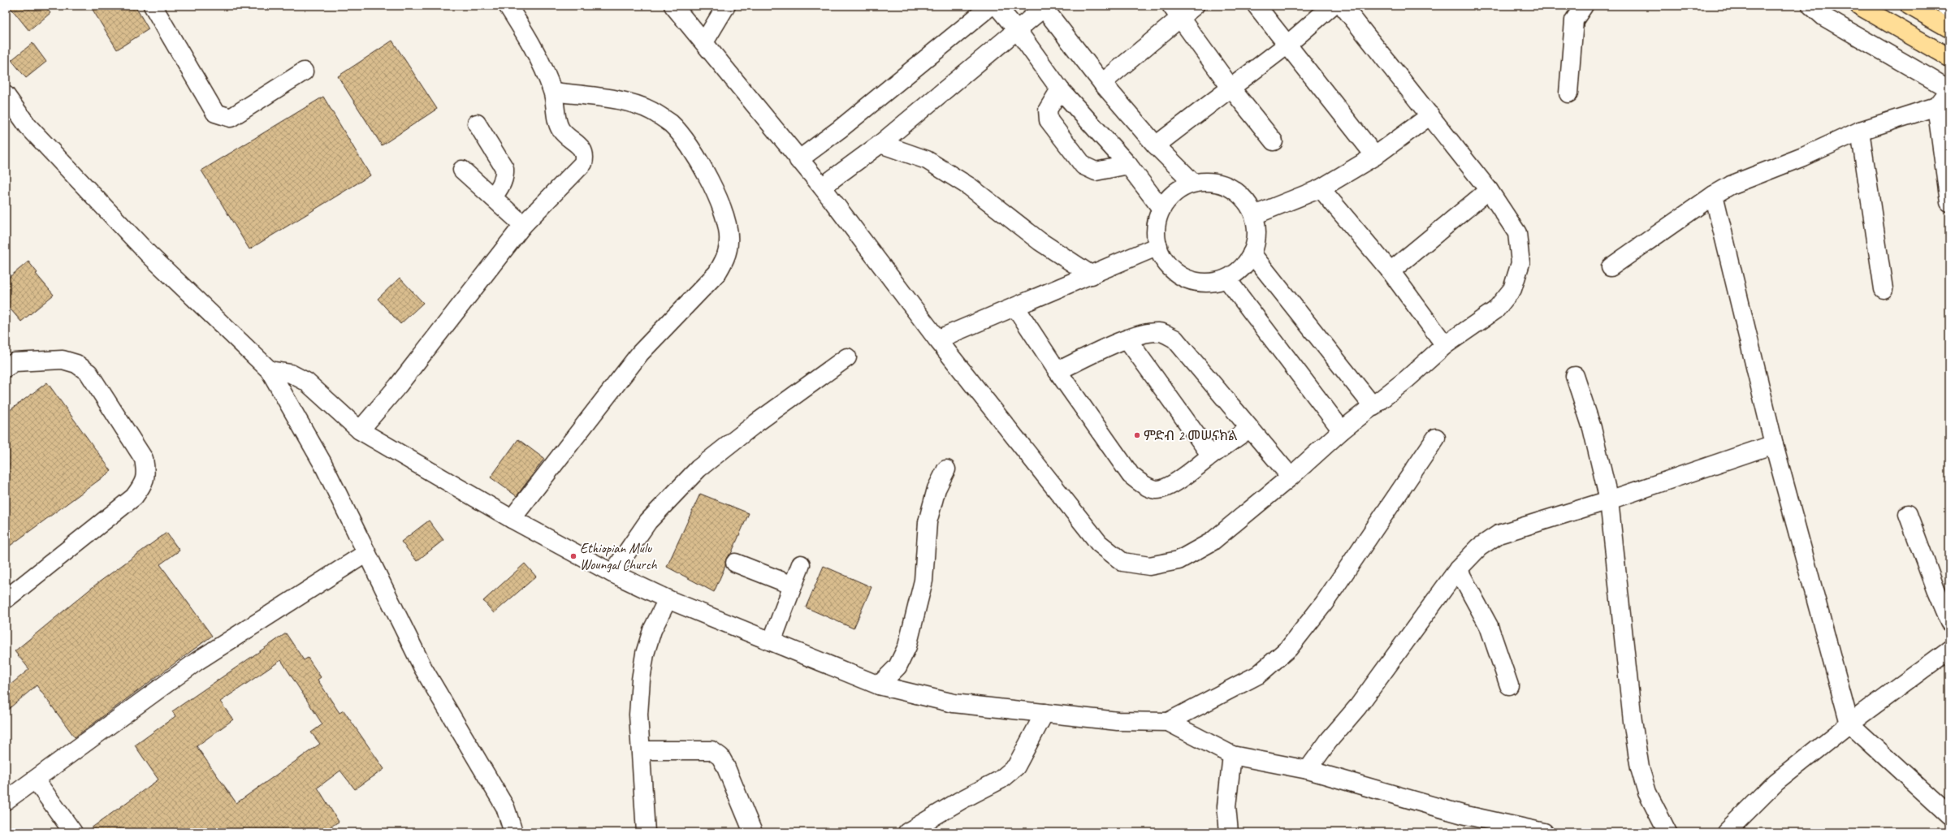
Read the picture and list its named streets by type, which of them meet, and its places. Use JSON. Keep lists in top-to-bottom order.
{
  "places": ["ምድብ 2 መሠናክል", "Ethiopian Mulu Woungal Church"]
}
